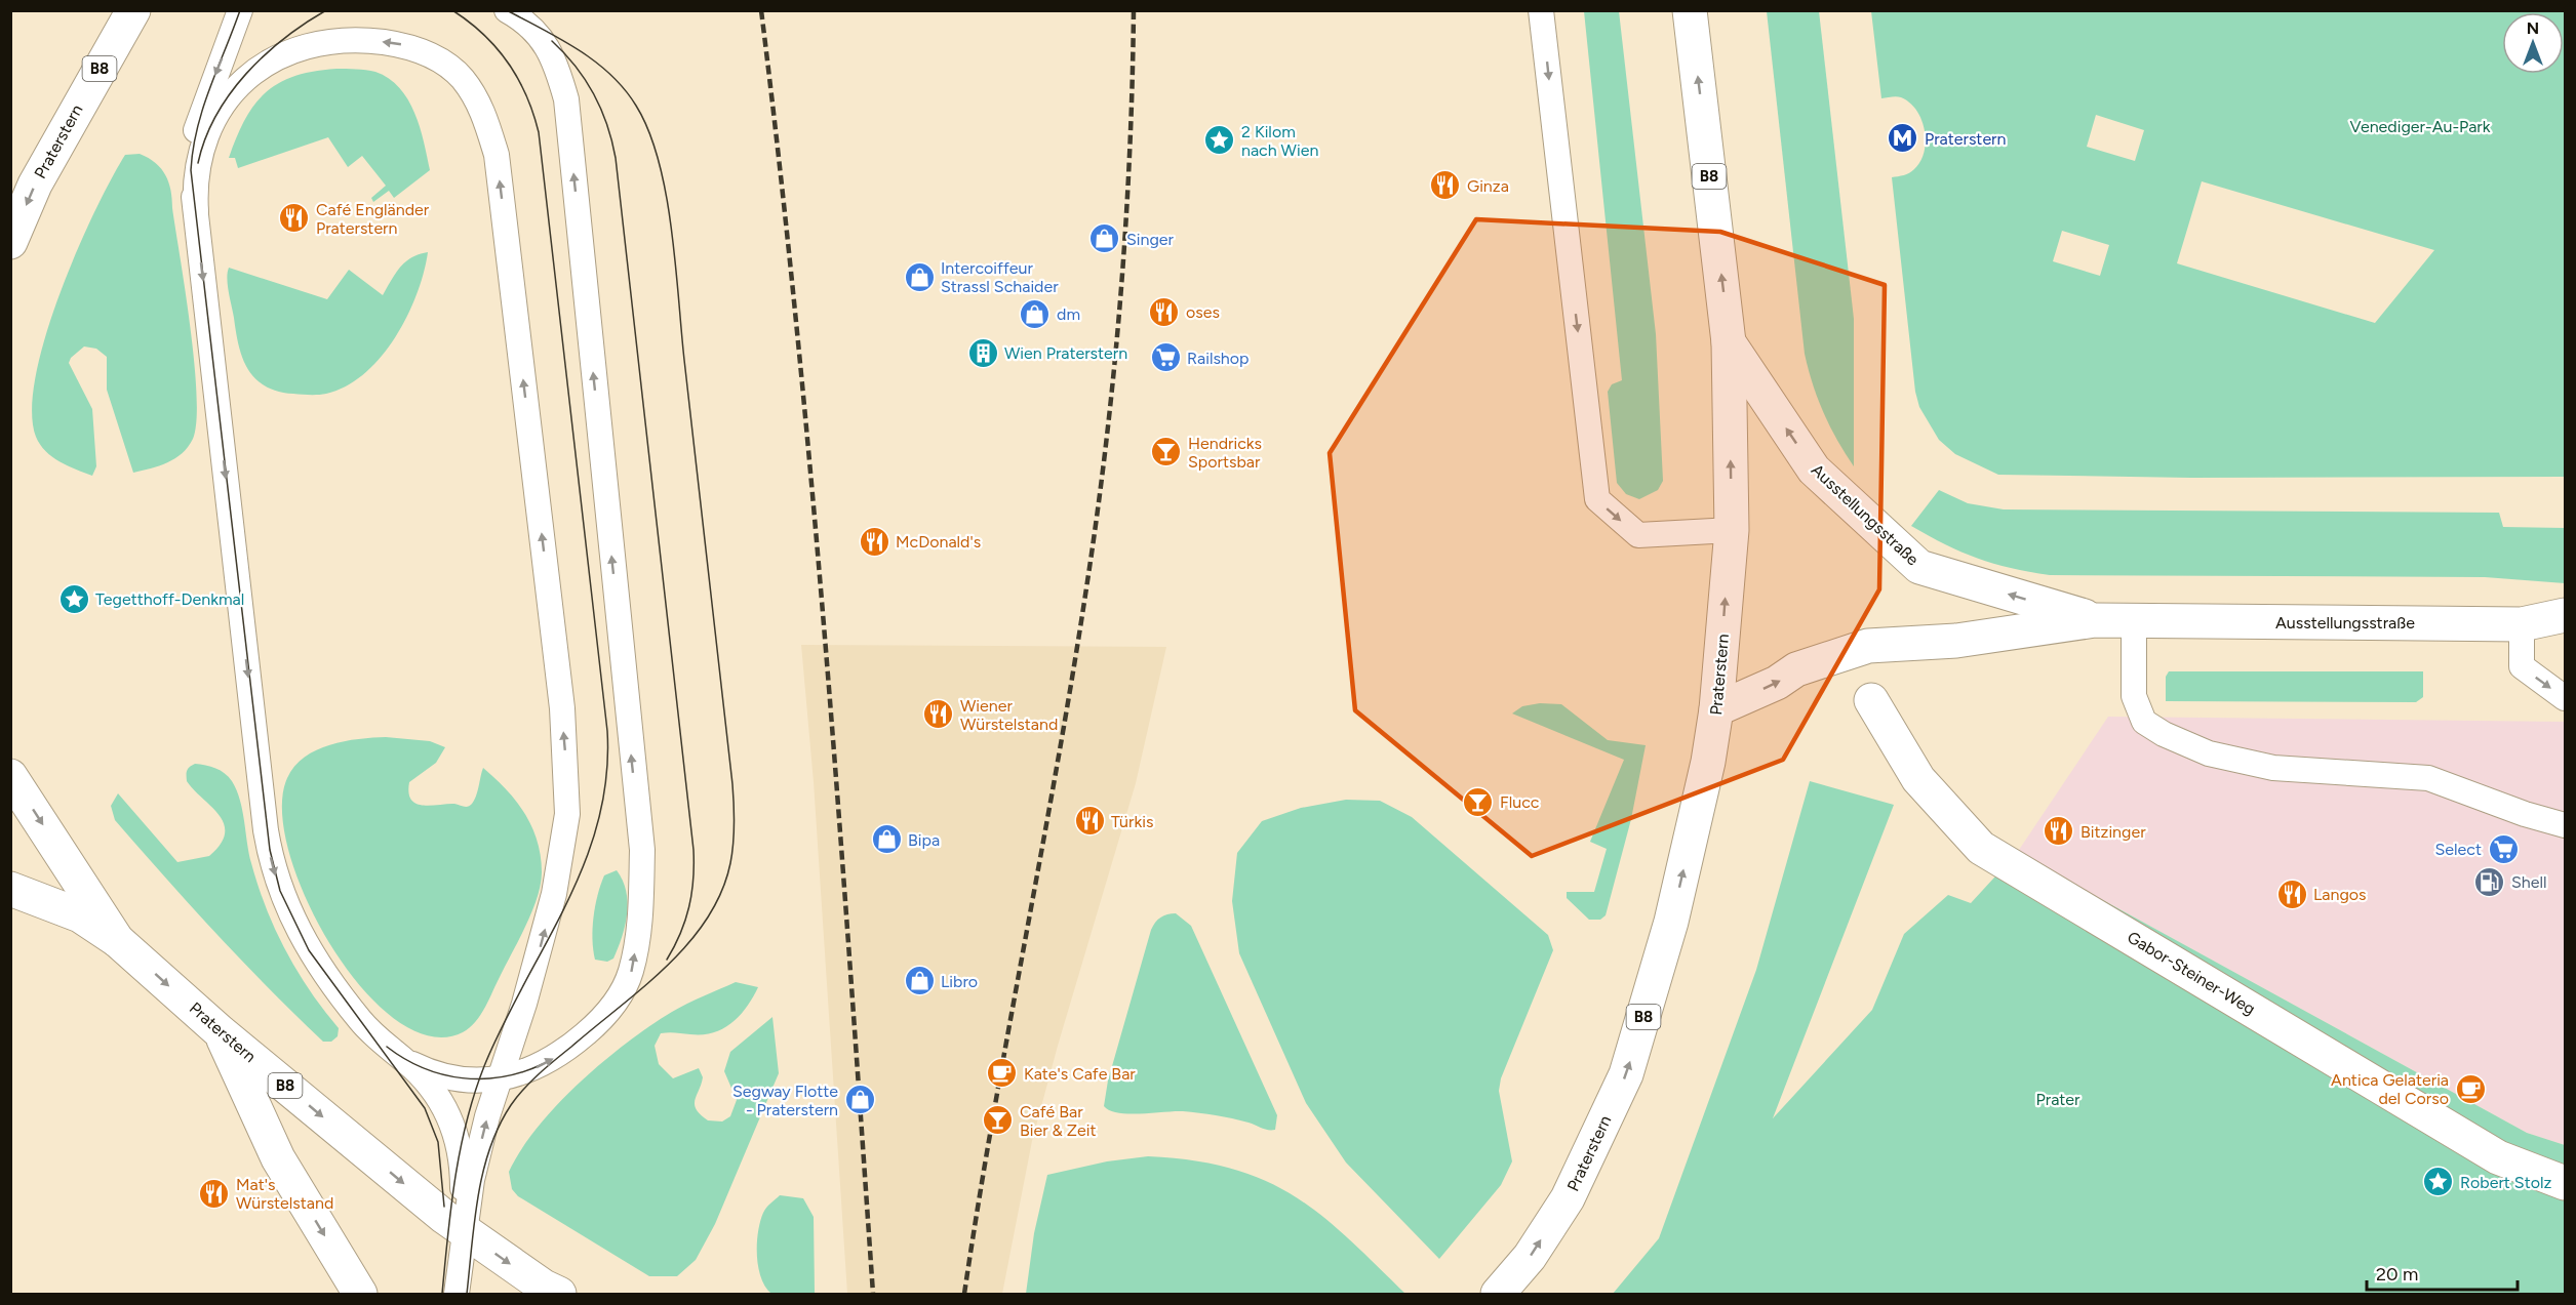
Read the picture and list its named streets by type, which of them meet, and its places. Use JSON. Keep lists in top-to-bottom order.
{
  "streets": {
    "main road": [
      "B8",
      "Praterstern",
      "Ausstellungsstraße",
      "Gabor-Steiner-Weg"
    ]
  },
  "crossings": [
    ["B8", "Praterstern"],
    ["Praterstern", "Ausstellungsstraße"]
  ],
  "parks": ["Venediger-Au-Park", "Prater"],
  "places": {
    "metro station": ["Praterstern"],
    "place": ["2 Kilom nach Wien", "Tegetthoff-Denkmal", "Robert Stolz"],
    "restaurant": [
      "Ginza",
      "Café Engländer Praterstern",
      "oses",
      "McDonald's",
      "Wiener Würstelstand",
      "Türkis",
      "Bitzinger",
      "Langos",
      "Mat's Würstelstand"
    ],
    "shop": [
      "Singer",
      "Intercoiffeur Strassl Schaider",
      "dm",
      "Bipa",
      "Libro",
      "Segway Flotte - Praterstern"
    ],
    "building": ["Wien Praterstern"],
    "supermarket": ["Railshop", "Select"],
    "bar": ["Hendricks Sportsbar", "Flucc", "Café Bar Bier & Zeit"],
    "fuel station": ["Shell"],
    "cafe": ["Kate's Cafe Bar", "Antica Gelateria del Corso"]
  },
  "scale_bar": "20 m",
  "north": "top"
}
